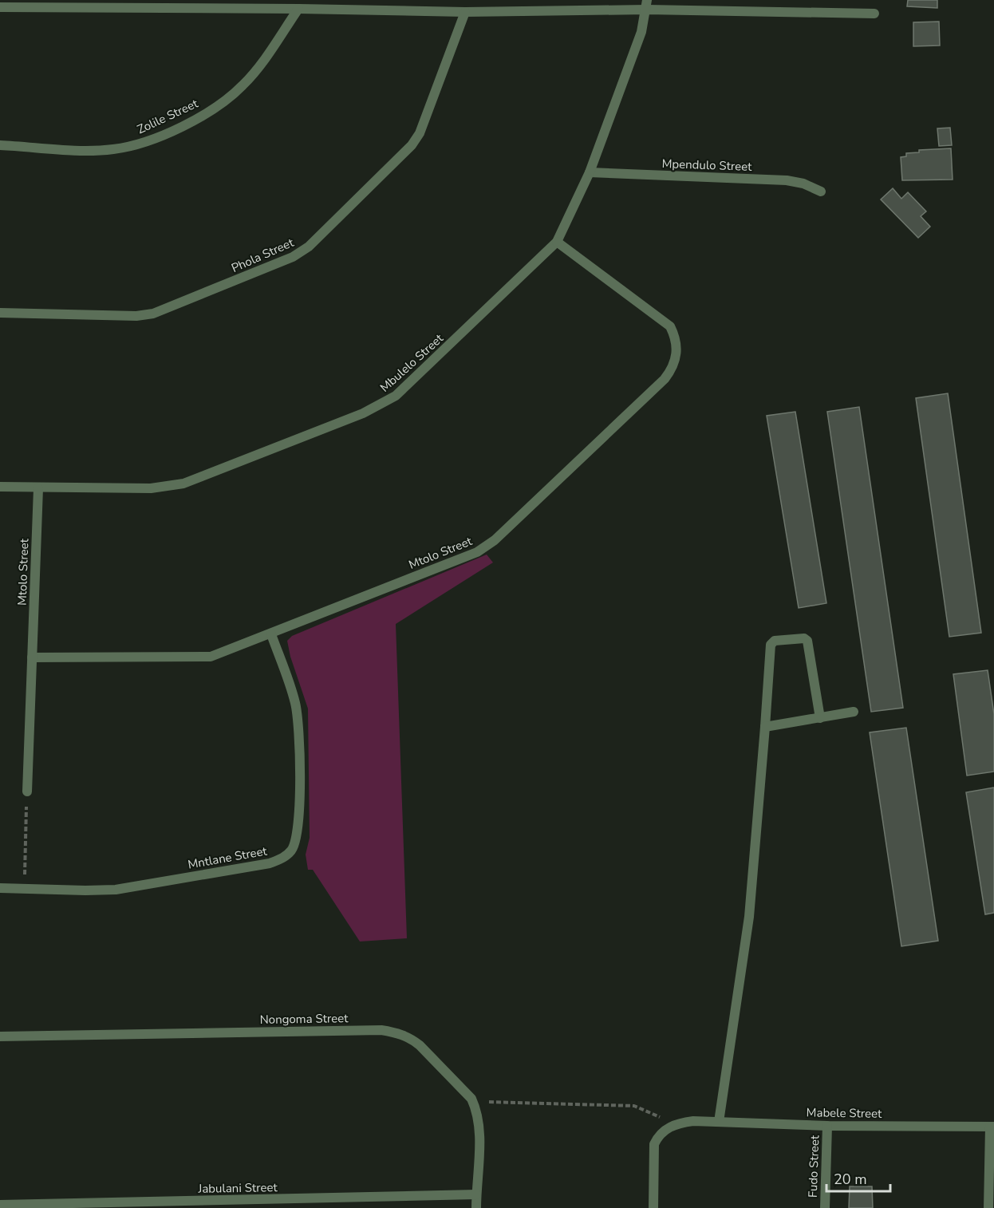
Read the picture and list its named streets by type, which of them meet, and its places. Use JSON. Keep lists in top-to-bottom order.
{
  "streets": {
    "street": [
      "Zolile Street",
      "Mpendulo Street",
      "Phola Street",
      "Mbulelo Street",
      "Mtolo Street",
      "Mntlane Street",
      "Nongoma Street",
      "Mabele Street",
      "Fudo Street",
      "Jabulani Street"
    ]
  },
  "crossings": [
    ["Mpendulo Street", "Mbulelo Street"],
    ["Mbulelo Street", "Mtolo Street"],
    ["Mtolo Street", "Mntlane Street"],
    ["Nongoma Street", "Jabulani Street"],
    ["Mabele Street", "Fudo Street"]
  ],
  "scale_bar": "20 m"
}
